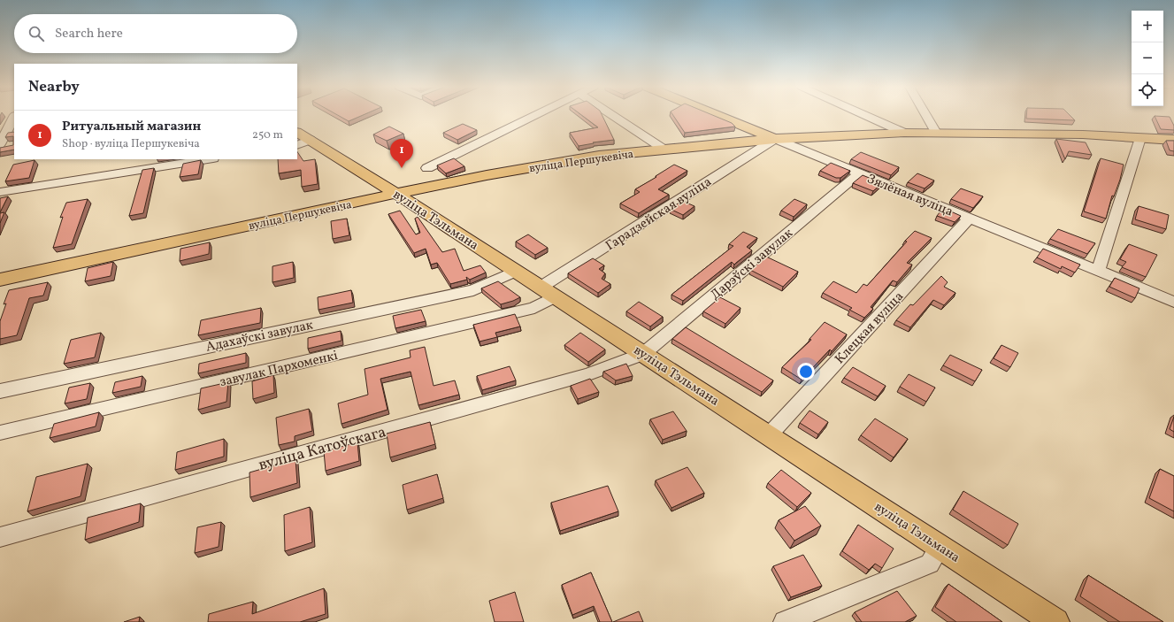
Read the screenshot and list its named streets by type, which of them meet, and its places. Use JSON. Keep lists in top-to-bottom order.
{
  "streets": {
    "main road": ["вуліца Першукевіча", "Зялёная вуліца", "вуліца Тэльмана"],
    "street": [
      "Гарадзейская вуліца",
      "Дарэўскі завулак",
      "Клецкая вуліца",
      "Адахаўскі завулак",
      "завулак Пархоменкі",
      "вуліца Катоўскага"
    ]
  },
  "crossings": [
    ["вуліца Першукевіча", "Зялёная вуліца"],
    ["вуліца Першукевіча", "Гарадзейская вуліца"],
    ["вуліца Першукевіча", "вуліца Тэльмана"],
    ["Зялёная вуліца", "Гарадзейская вуліца"],
    ["Зялёная вуліца", "Дарэўскі завулак"],
    ["Зялёная вуліца", "Клецкая вуліца"],
    ["Гарадзейская вуліца", "вуліца Тэльмана"],
    ["Гарадзейская вуліца", "завулак Пархоменкі"],
    ["вуліца Тэльмана", "Дарэўскі завулак"],
    ["вуліца Тэльмана", "Клецкая вуліца"],
    ["вуліца Тэльмана", "Адахаўскі завулак"],
    ["вуліца Тэльмана", "завулак Пархоменкі"],
    ["вуліца Тэльмана", "вуліца Катоўскага"],
    ["Дарэўскі завулак", "вуліца Катоўскага"]
  ],
  "page": {
    "map_buttons": ["+", "−"],
    "search": "Search here",
    "heading": "Nearby",
    "list": [
      {
        "mark": "1",
        "name": "Ритуальный магазин",
        "note": "Shop · вуліца Першукевіча",
        "value": "250 m"
      }
    ],
    "pins": "1"
  }
}
